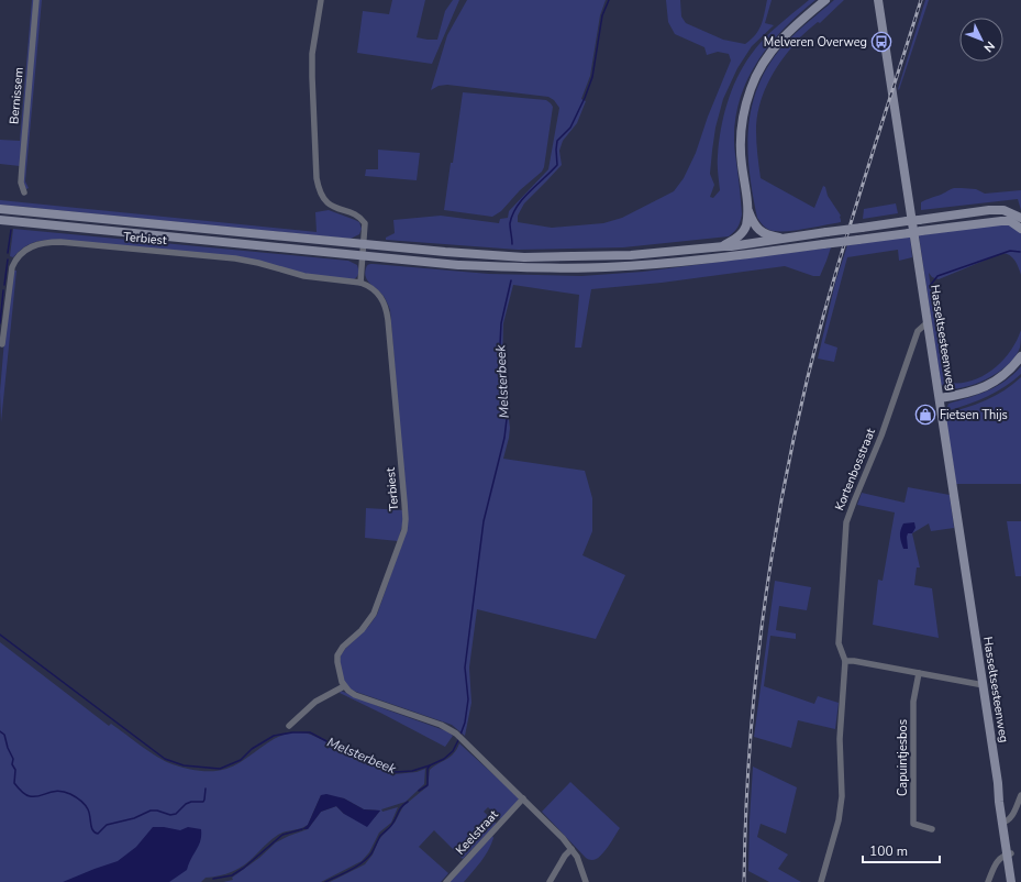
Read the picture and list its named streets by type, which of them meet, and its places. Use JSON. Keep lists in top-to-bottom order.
{
  "streets": {
    "main road": ["Hasseltsesteenweg"],
    "street": [
      "Bernissem",
      "Terbiest",
      "Kortenbosstraat",
      "Capuintjesbos",
      "Keelstraat"
    ]
  },
  "crossings": [
    ["Hasseltsesteenweg", "Kortenbosstraat"]
  ],
  "water": ["Melsterbeek"],
  "places": {
    "bus stop": ["Melveren Overweg"],
    "shop": ["Fietsen Thijs"]
  },
  "scale_bar": "100 m",
  "north": "bottom right"
}
